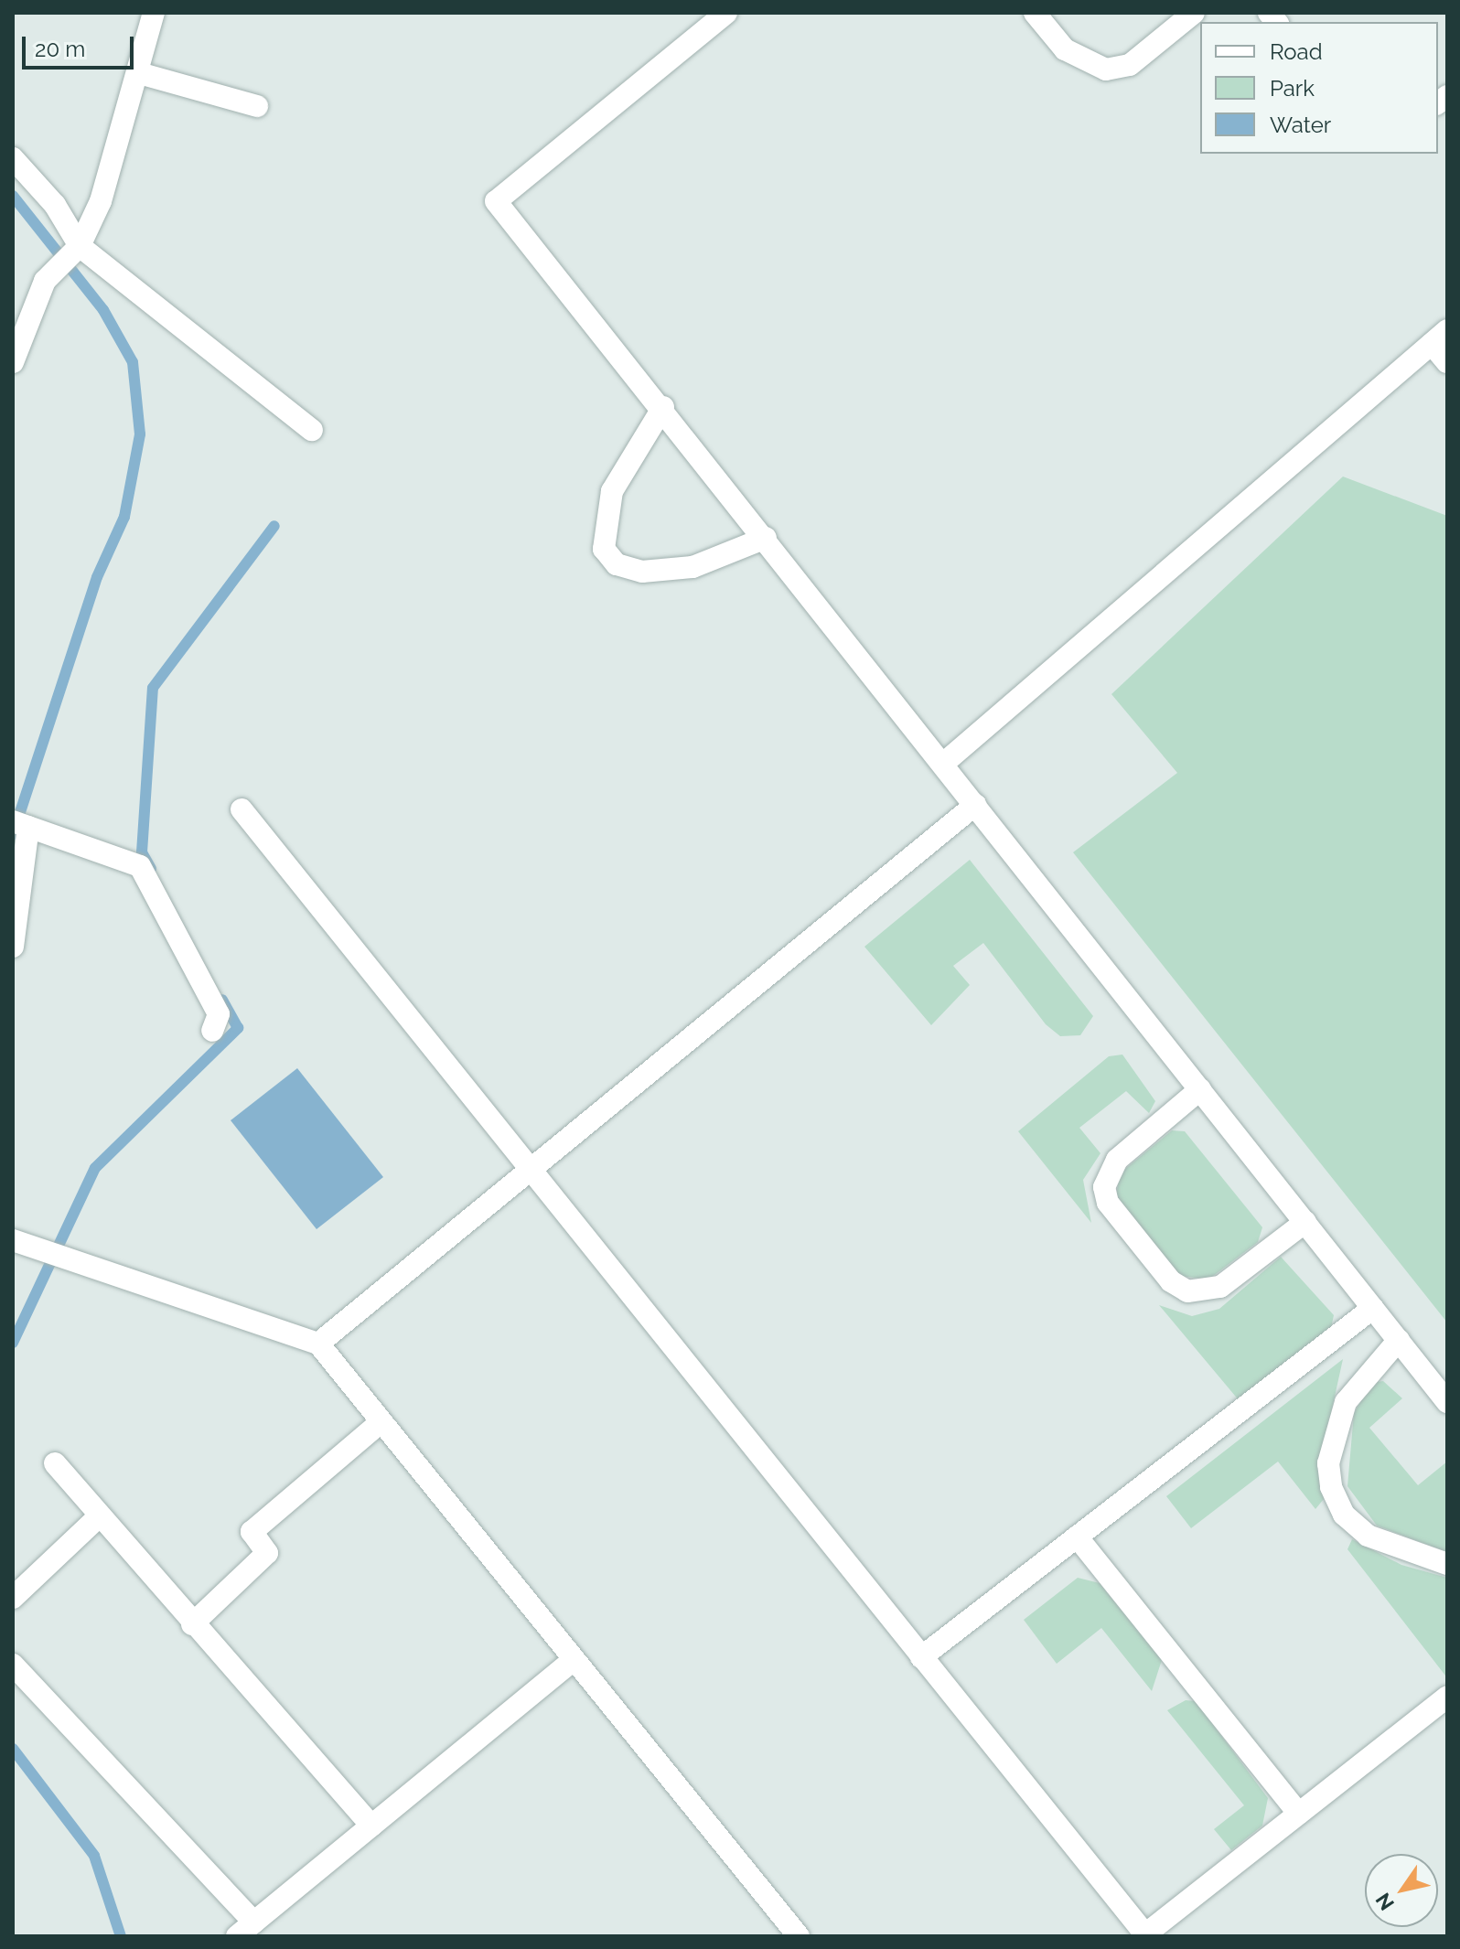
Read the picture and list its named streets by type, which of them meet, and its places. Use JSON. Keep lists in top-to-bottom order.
{
  "legend": ["Road", "Park", "Water"],
  "scale_bar": "20 m",
  "north": "bottom left"
}
